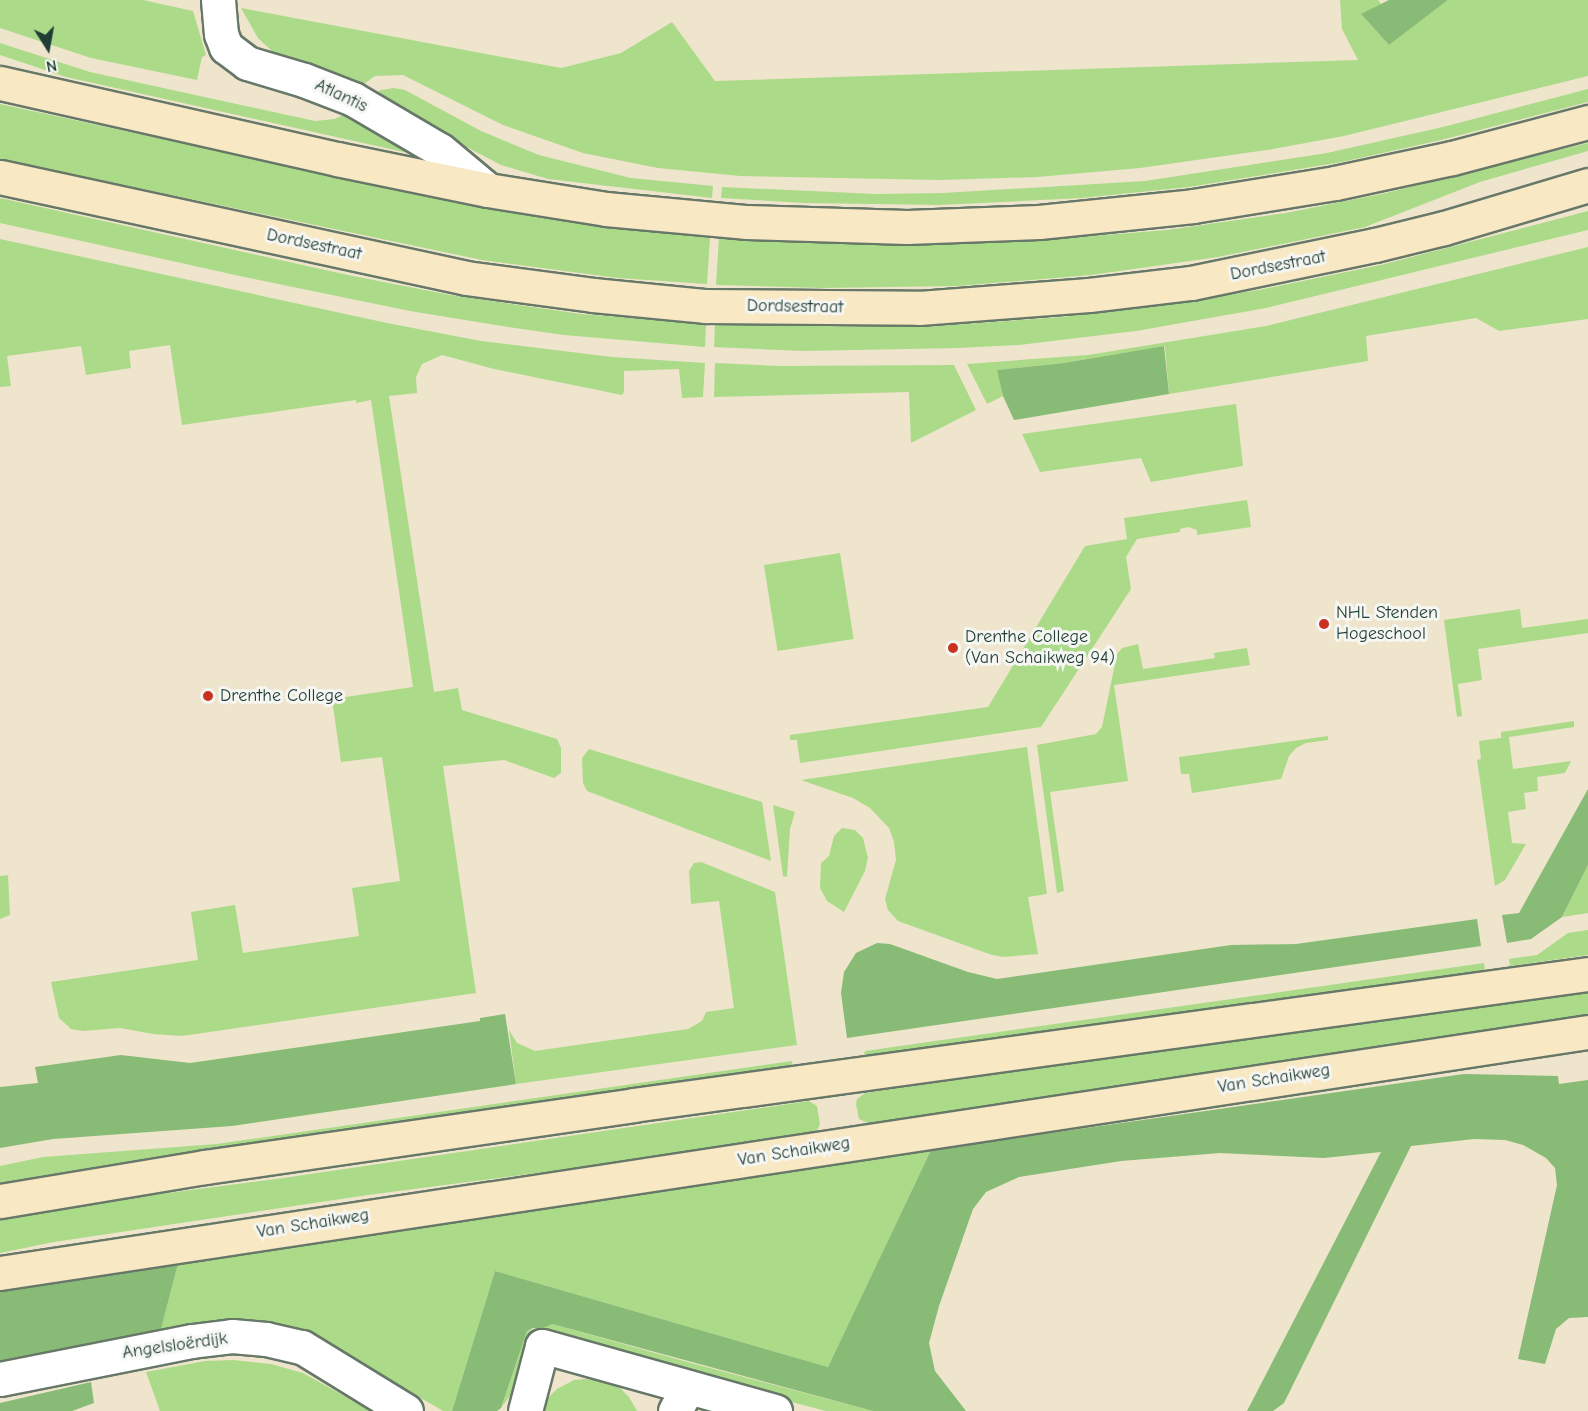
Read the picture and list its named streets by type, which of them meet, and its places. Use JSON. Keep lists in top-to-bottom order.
{
  "streets": {
    "main road": ["Dordsestraat", "Van Schaikweg"],
    "street": ["Atlantis", "Angelsloërdijk"]
  },
  "places": ["NHL Stenden Hogeschool", "Drenthe College (Van Schaikweg 94)", "Drenthe College"],
  "north": "bottom"
}
